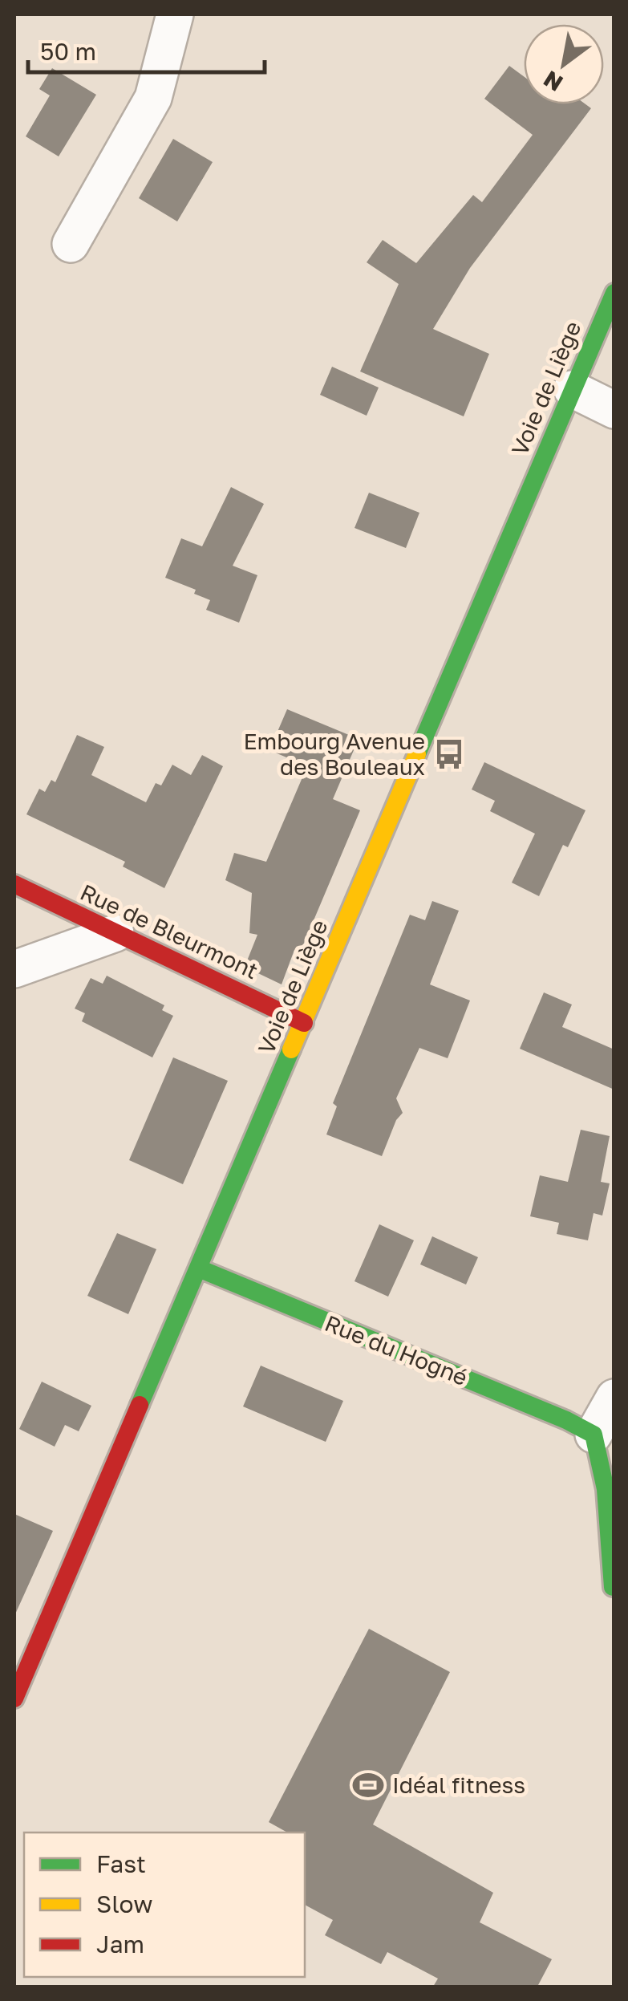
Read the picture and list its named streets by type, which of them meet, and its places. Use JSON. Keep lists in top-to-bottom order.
{
  "streets": {
    "street": ["Voie de Liège", "Rue de Bleurmont", "Rue du Hogné"]
  },
  "crossings": [
    ["Voie de Liège", "Rue de Bleurmont"],
    ["Voie de Liège", "Rue du Hogné"]
  ],
  "places": {
    "bus stop": ["Embourg Avenue des Bouleaux"],
    "sports": ["Idéal fitness"]
  },
  "legend": ["Fast", "Slow", "Jam"],
  "scale_bar": "50 m",
  "north": "bottom left"
}
